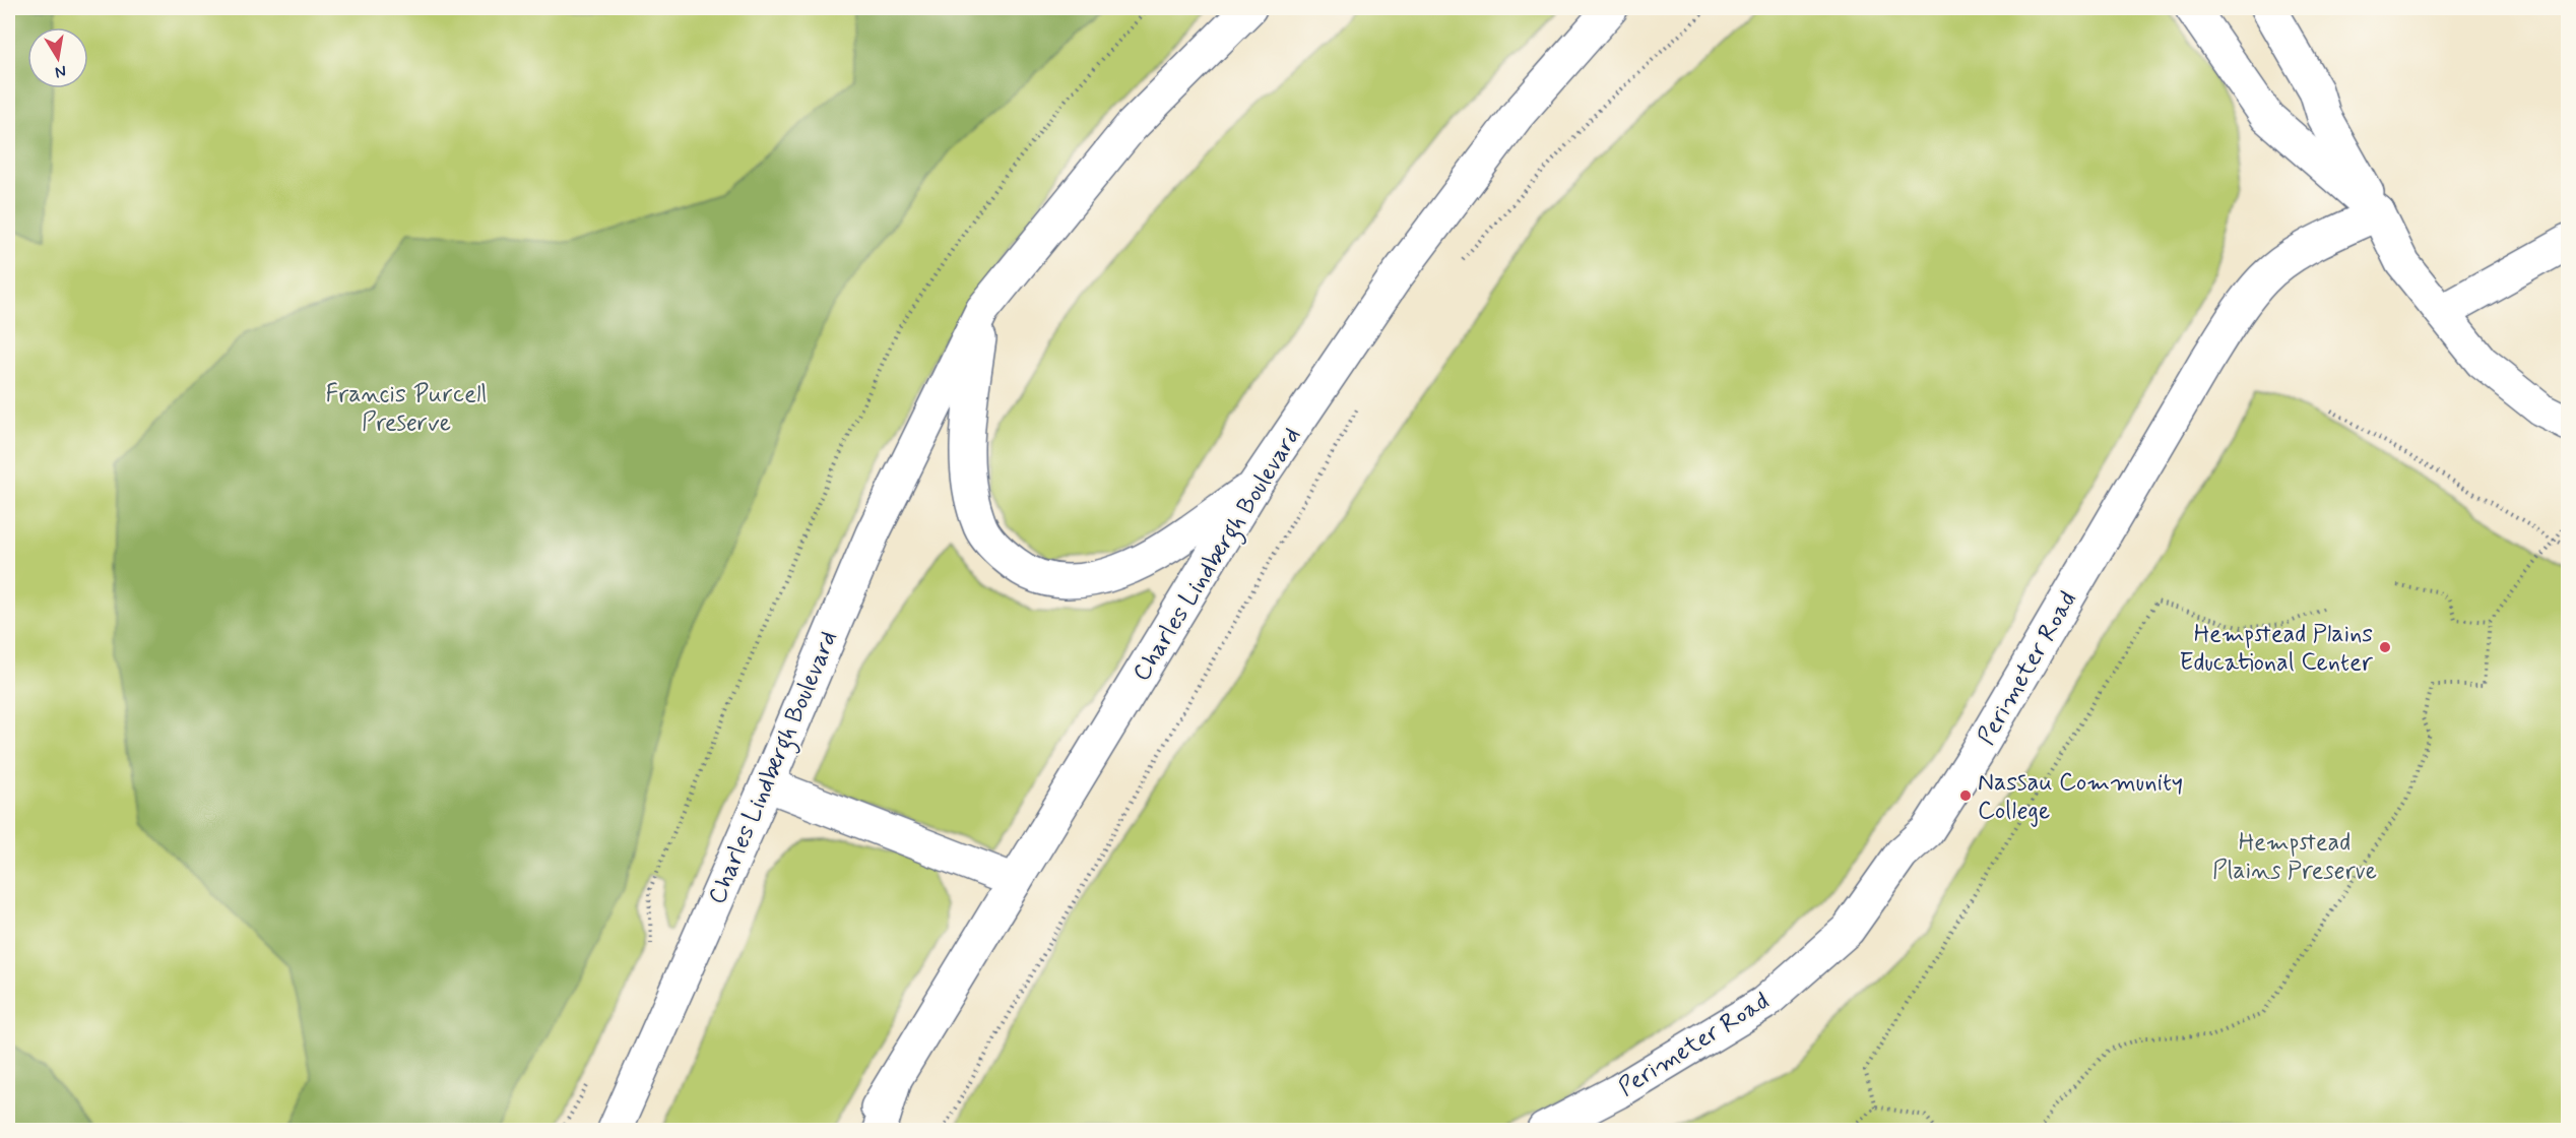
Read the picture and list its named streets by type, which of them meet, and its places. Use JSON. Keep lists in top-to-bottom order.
{
  "streets": {
    "main road": ["Charles Lindbergh Boulevard", "Perimeter Road"]
  },
  "parks": ["Francis Purcell Preserve", "Hempstead Plains Preserve"],
  "places": ["Hempstead Plains Educational Center", "Nassau Community College"],
  "north": "bottom"
}
